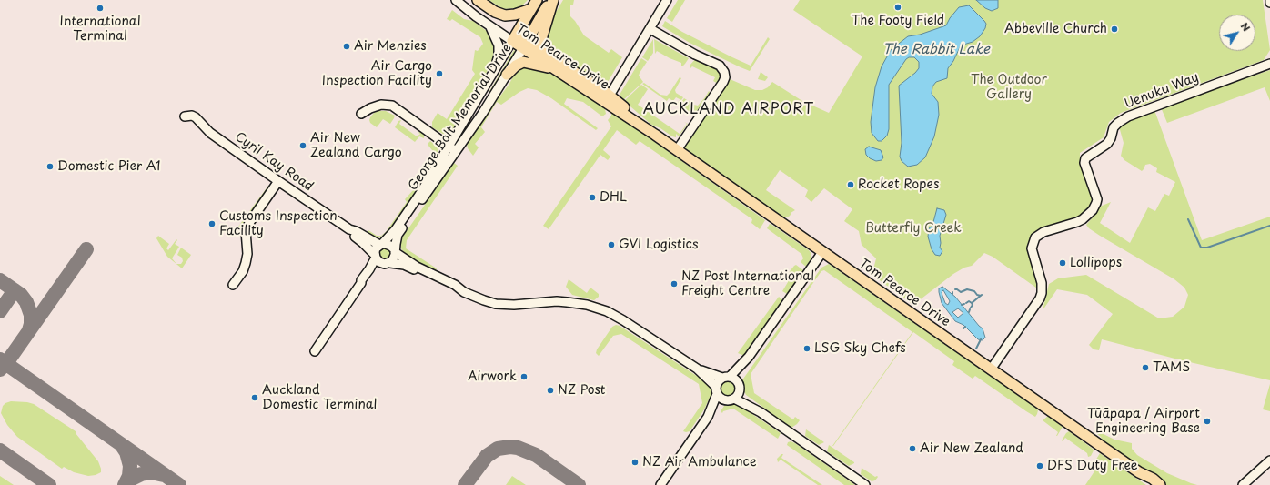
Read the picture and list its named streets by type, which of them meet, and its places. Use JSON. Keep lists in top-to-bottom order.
{
  "streets": {
    "main road": ["Tom Pearce Drive", "George Bolt Memorial Drive"],
    "street": ["Uenuku Way", "Cyril Kay Road"]
  },
  "crossings": [
    ["Tom Pearce Drive", "Uenuku Way"],
    ["Tom Pearce Drive", "George Bolt Memorial Drive"],
    ["George Bolt Memorial Drive", "Cyril Kay Road"]
  ],
  "districts": ["AUCKLAND AIRPORT"],
  "water": ["The Rabbit Lake"],
  "parks": ["The Outdoor Gallery", "Butterfly Creek"],
  "places": [
    "The Footy Field",
    "International Terminal",
    "Abbeville Church",
    "Air Menzies",
    "Air Cargo Inspection Facility",
    "Air New Zealand Cargo",
    "Domestic Pier A1",
    "Rocket Ropes",
    "DHL",
    "Customs Inspection Facility",
    "GVI Logistics",
    "Lollipops",
    "NZ Post International Freight Centre",
    "LSG Sky Chefs",
    "TAMS",
    "Airwork",
    "NZ Post",
    "Auckland Domestic Terminal",
    "Tūāpapa / Airport Engineering Base",
    "Air New Zealand",
    "NZ Air Ambulance",
    "DFS Duty Free"
  ],
  "north": "top right"
}
